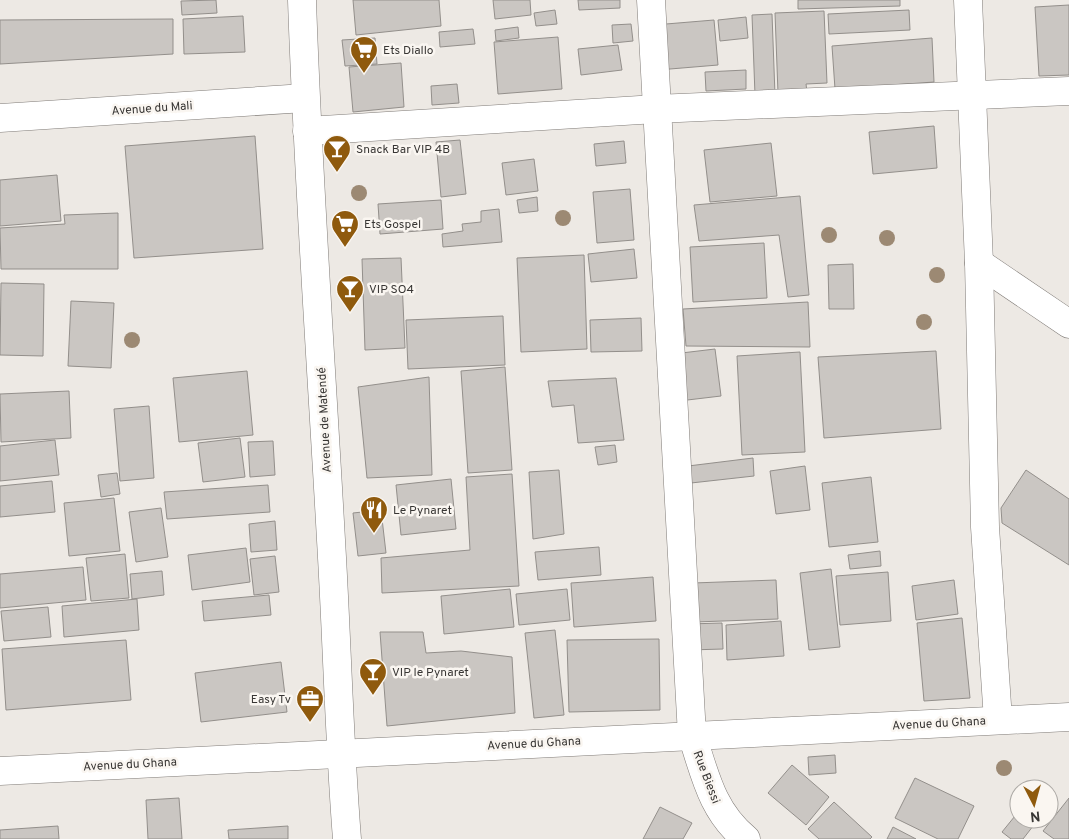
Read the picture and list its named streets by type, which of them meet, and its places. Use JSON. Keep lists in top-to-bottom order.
{
  "streets": {
    "street": [
      "Avenue du Mali",
      "Avenue de Matendé",
      "Avenue du Ghana",
      "Rue Biessi"
    ]
  },
  "crossings": [
    ["Avenue du Mali", "Avenue de Matendé"],
    ["Avenue de Matendé", "Avenue du Ghana"],
    ["Avenue du Ghana", "Rue Biessi"]
  ],
  "places": {
    "supermarket": ["Ets Diallo", "Ets Gospel"],
    "bar": ["Snack Bar VIP 4B", "VIP SO4", "VIP le Pynaret"],
    "restaurant": ["Le Pynaret"],
    "office": ["Easy Tv"]
  },
  "north": "bottom"
}
